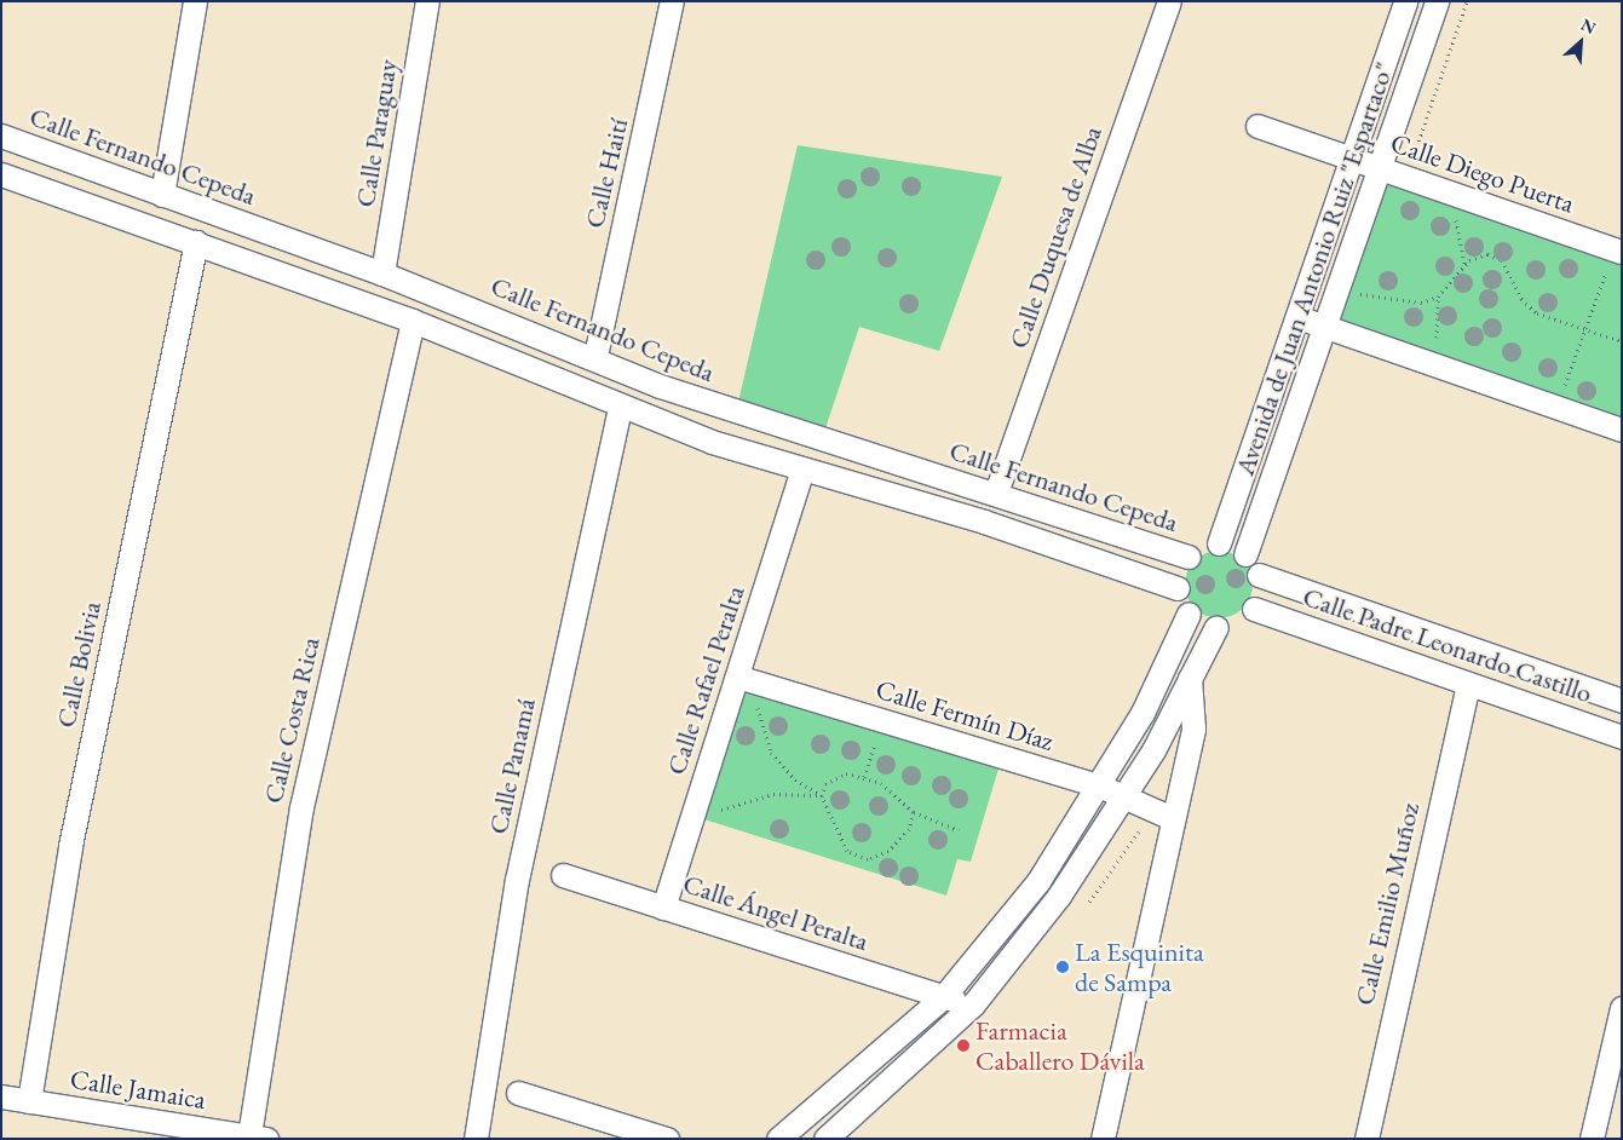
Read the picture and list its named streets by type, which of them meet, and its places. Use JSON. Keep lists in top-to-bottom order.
{
  "streets": {
    "street": [
      "Calle Paraguay",
      "Calle Fernando Cepeda",
      "Calle Haití",
      "Calle Diego Puerta",
      "Calle Duquesa de Alba",
      "Avenida de Juan Antonio Ruiz \"Espartaco\"",
      "Calle Padre Leonardo Castillo",
      "Calle Bolivia",
      "Calle Rafael Peralta",
      "Calle Fermín Díaz",
      "Calle Costa Rica",
      "Calle Panamá",
      "Calle Emilio Muñoz",
      "Calle Ángel Peralta",
      "Calle Jamaica"
    ]
  },
  "crossings": [
    ["Calle Paraguay", "Calle Fernando Cepeda"],
    ["Calle Fernando Cepeda", "Calle Haití"],
    ["Calle Fernando Cepeda", "Calle Duquesa de Alba"],
    ["Calle Fernando Cepeda", "Avenida de Juan Antonio Ruiz \"Espartaco\""],
    ["Calle Fernando Cepeda", "Calle Padre Leonardo Castillo"],
    ["Calle Diego Puerta", "Avenida de Juan Antonio Ruiz \"Espartaco\""],
    ["Avenida de Juan Antonio Ruiz \"Espartaco\"", "Calle Padre Leonardo Castillo"],
    ["Calle Padre Leonardo Castillo", "Calle Emilio Muñoz"],
    ["Calle Bolivia", "Calle Jamaica"],
    ["Calle Rafael Peralta", "Calle Fermín Díaz"],
    ["Calle Rafael Peralta", "Calle Ángel Peralta"],
    ["Calle Costa Rica", "Calle Jamaica"]
  ],
  "places": ["La Esquinita de Sampa", "Farmacia Caballero Dávila"],
  "north": "top right"
}
